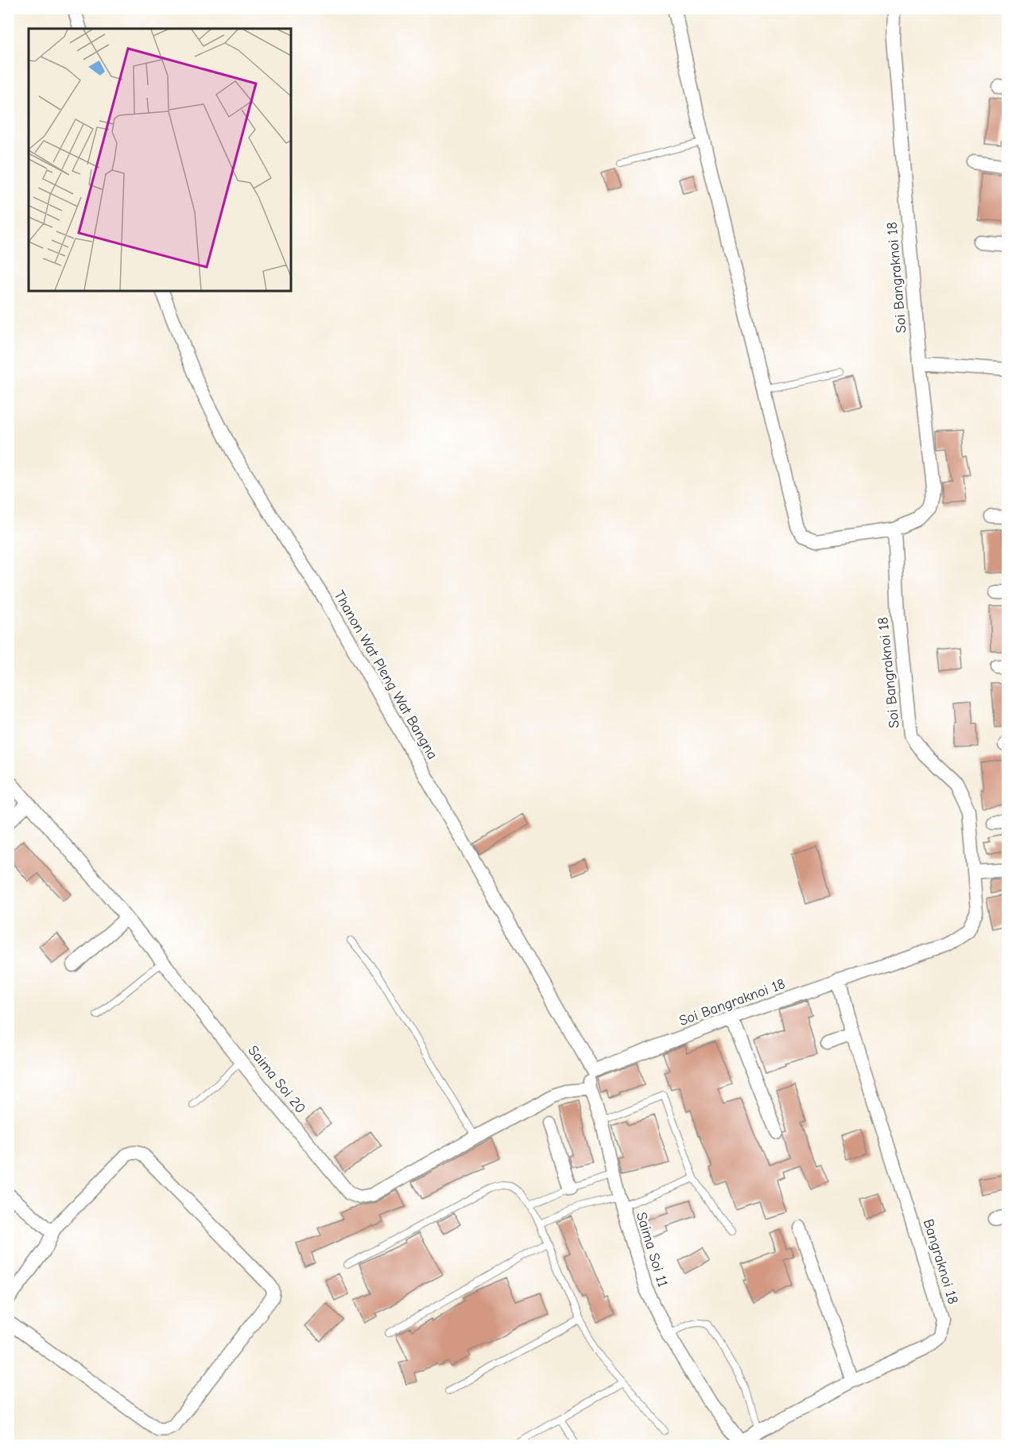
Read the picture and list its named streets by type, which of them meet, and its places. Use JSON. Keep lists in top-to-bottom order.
{
  "streets": {
    "street": [
      "Soi Bangraknoi 18",
      "Thanon Wat Pleng Wat Bangna",
      "Saima Soi 20",
      "Saima Soi 11",
      "Bangraknoi 18"
    ]
  },
  "crossings": [
    ["Soi Bangraknoi 18", "Thanon Wat Pleng Wat Bangna"],
    ["Soi Bangraknoi 18", "Saima Soi 11"],
    ["Soi Bangraknoi 18", "Bangraknoi 18"],
    ["Thanon Wat Pleng Wat Bangna", "Saima Soi 11"],
    ["Saima Soi 20", "Saima Soi 11"],
    ["Saima Soi 11", "Bangraknoi 18"]
  ]
}
